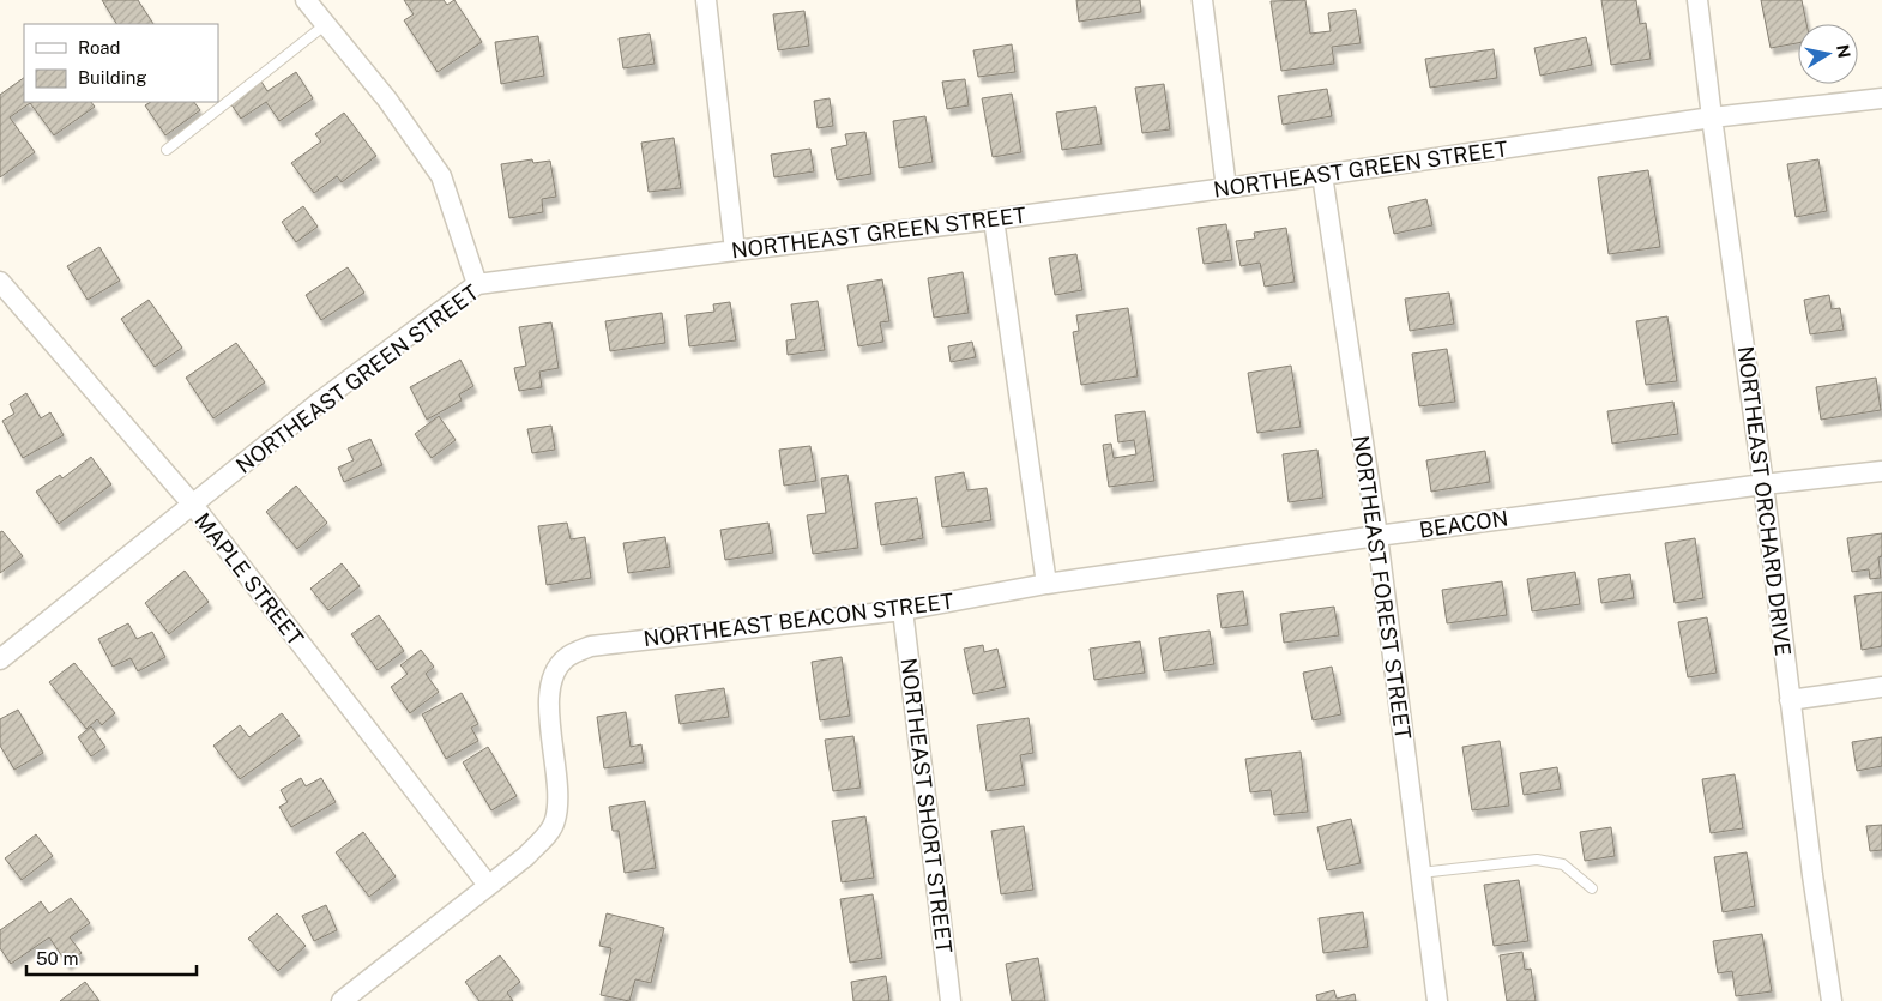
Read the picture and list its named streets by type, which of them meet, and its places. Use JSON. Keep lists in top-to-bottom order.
{
  "streets": {
    "street": [
      "NORTHEAST GREEN STREET",
      "NORTHEAST ORCHARD DRIVE",
      "BEACON",
      "MAPLE STREET",
      "NORTHEAST FOREST STREET",
      "NORTHEAST BEACON STREET",
      "NORTHEAST SHORT STREET"
    ]
  },
  "crossings": [
    ["NORTHEAST GREEN STREET", "NORTHEAST ORCHARD DRIVE"],
    ["NORTHEAST GREEN STREET", "MAPLE STREET"],
    ["NORTHEAST GREEN STREET", "NORTHEAST FOREST STREET"],
    ["NORTHEAST ORCHARD DRIVE", "BEACON"],
    ["BEACON", "NORTHEAST FOREST STREET"],
    ["BEACON", "NORTHEAST BEACON STREET"],
    ["MAPLE STREET", "NORTHEAST BEACON STREET"],
    ["NORTHEAST BEACON STREET", "NORTHEAST SHORT STREET"]
  ],
  "legend": ["Road", "Building"],
  "scale_bar": "50 m",
  "north": "right"
}
